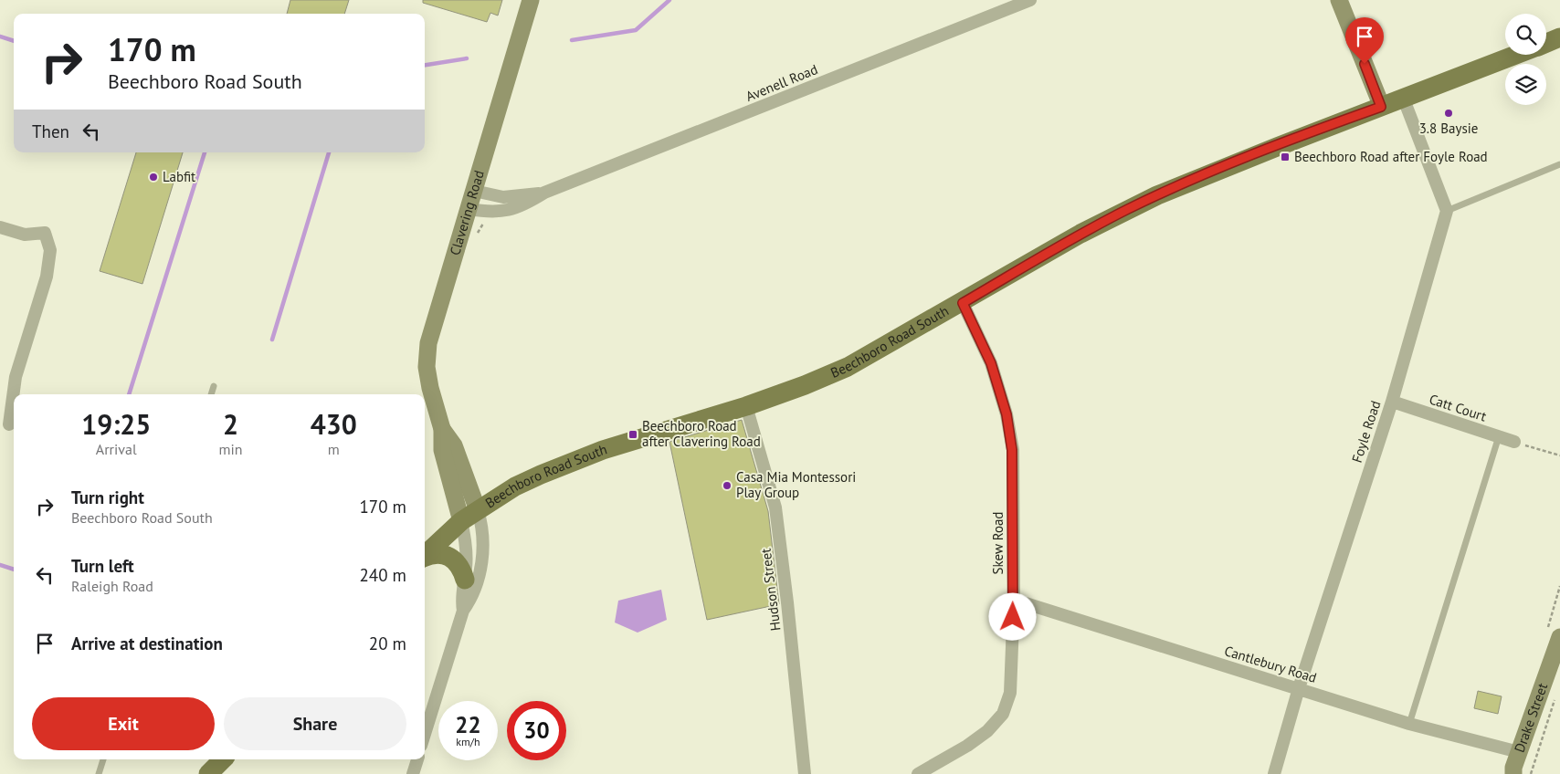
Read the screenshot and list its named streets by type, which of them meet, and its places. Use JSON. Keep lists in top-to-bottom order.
{
  "streets": {
    "main road": ["Beechboro Road South"],
    "street": [
      "Avenell Road",
      "Clavering Road",
      "Catt Court",
      "Foyle Road",
      "Skew Road",
      "Hudson Street",
      "Cantlebury Road",
      "Drake Street"
    ]
  },
  "crossings": [
    ["Avenell Road", "Clavering Road"],
    ["Clavering Road", "Beechboro Road South"],
    ["Beechboro Road South", "Skew Road"],
    ["Beechboro Road South", "Hudson Street"],
    ["Catt Court", "Foyle Road"],
    ["Foyle Road", "Cantlebury Road"],
    ["Skew Road", "Cantlebury Road"],
    ["Cantlebury Road", "Drake Street"]
  ],
  "places": {
    "other": ["3.8 Baysie", "Labfit", "Casa Mia Montessori Play Group"],
    "transit": ["Beechboro Road after Foyle Road", "Beechboro Road after Clavering Road"]
  },
  "page": {
    "turn": ["170 m", "Beechboro Road South"],
    "then": "Then",
    "eta": [
      "19:25",
      "Arrival",
      "2",
      "min",
      "430",
      "m"
    ],
    "list": [
      {
        "name": "Turn right",
        "note": "Beechboro Road South",
        "value": "170 m"
      },
      {
        "name": "Turn left",
        "note": "Raleigh Road",
        "value": "240 m"
      },
      {
        "name": "Arrive at destination",
        "value": "20 m"
      }
    ],
    "buttons": ["Exit", "Share"],
    "speed": "22 km/h",
    "limit": "30"
  }
}
